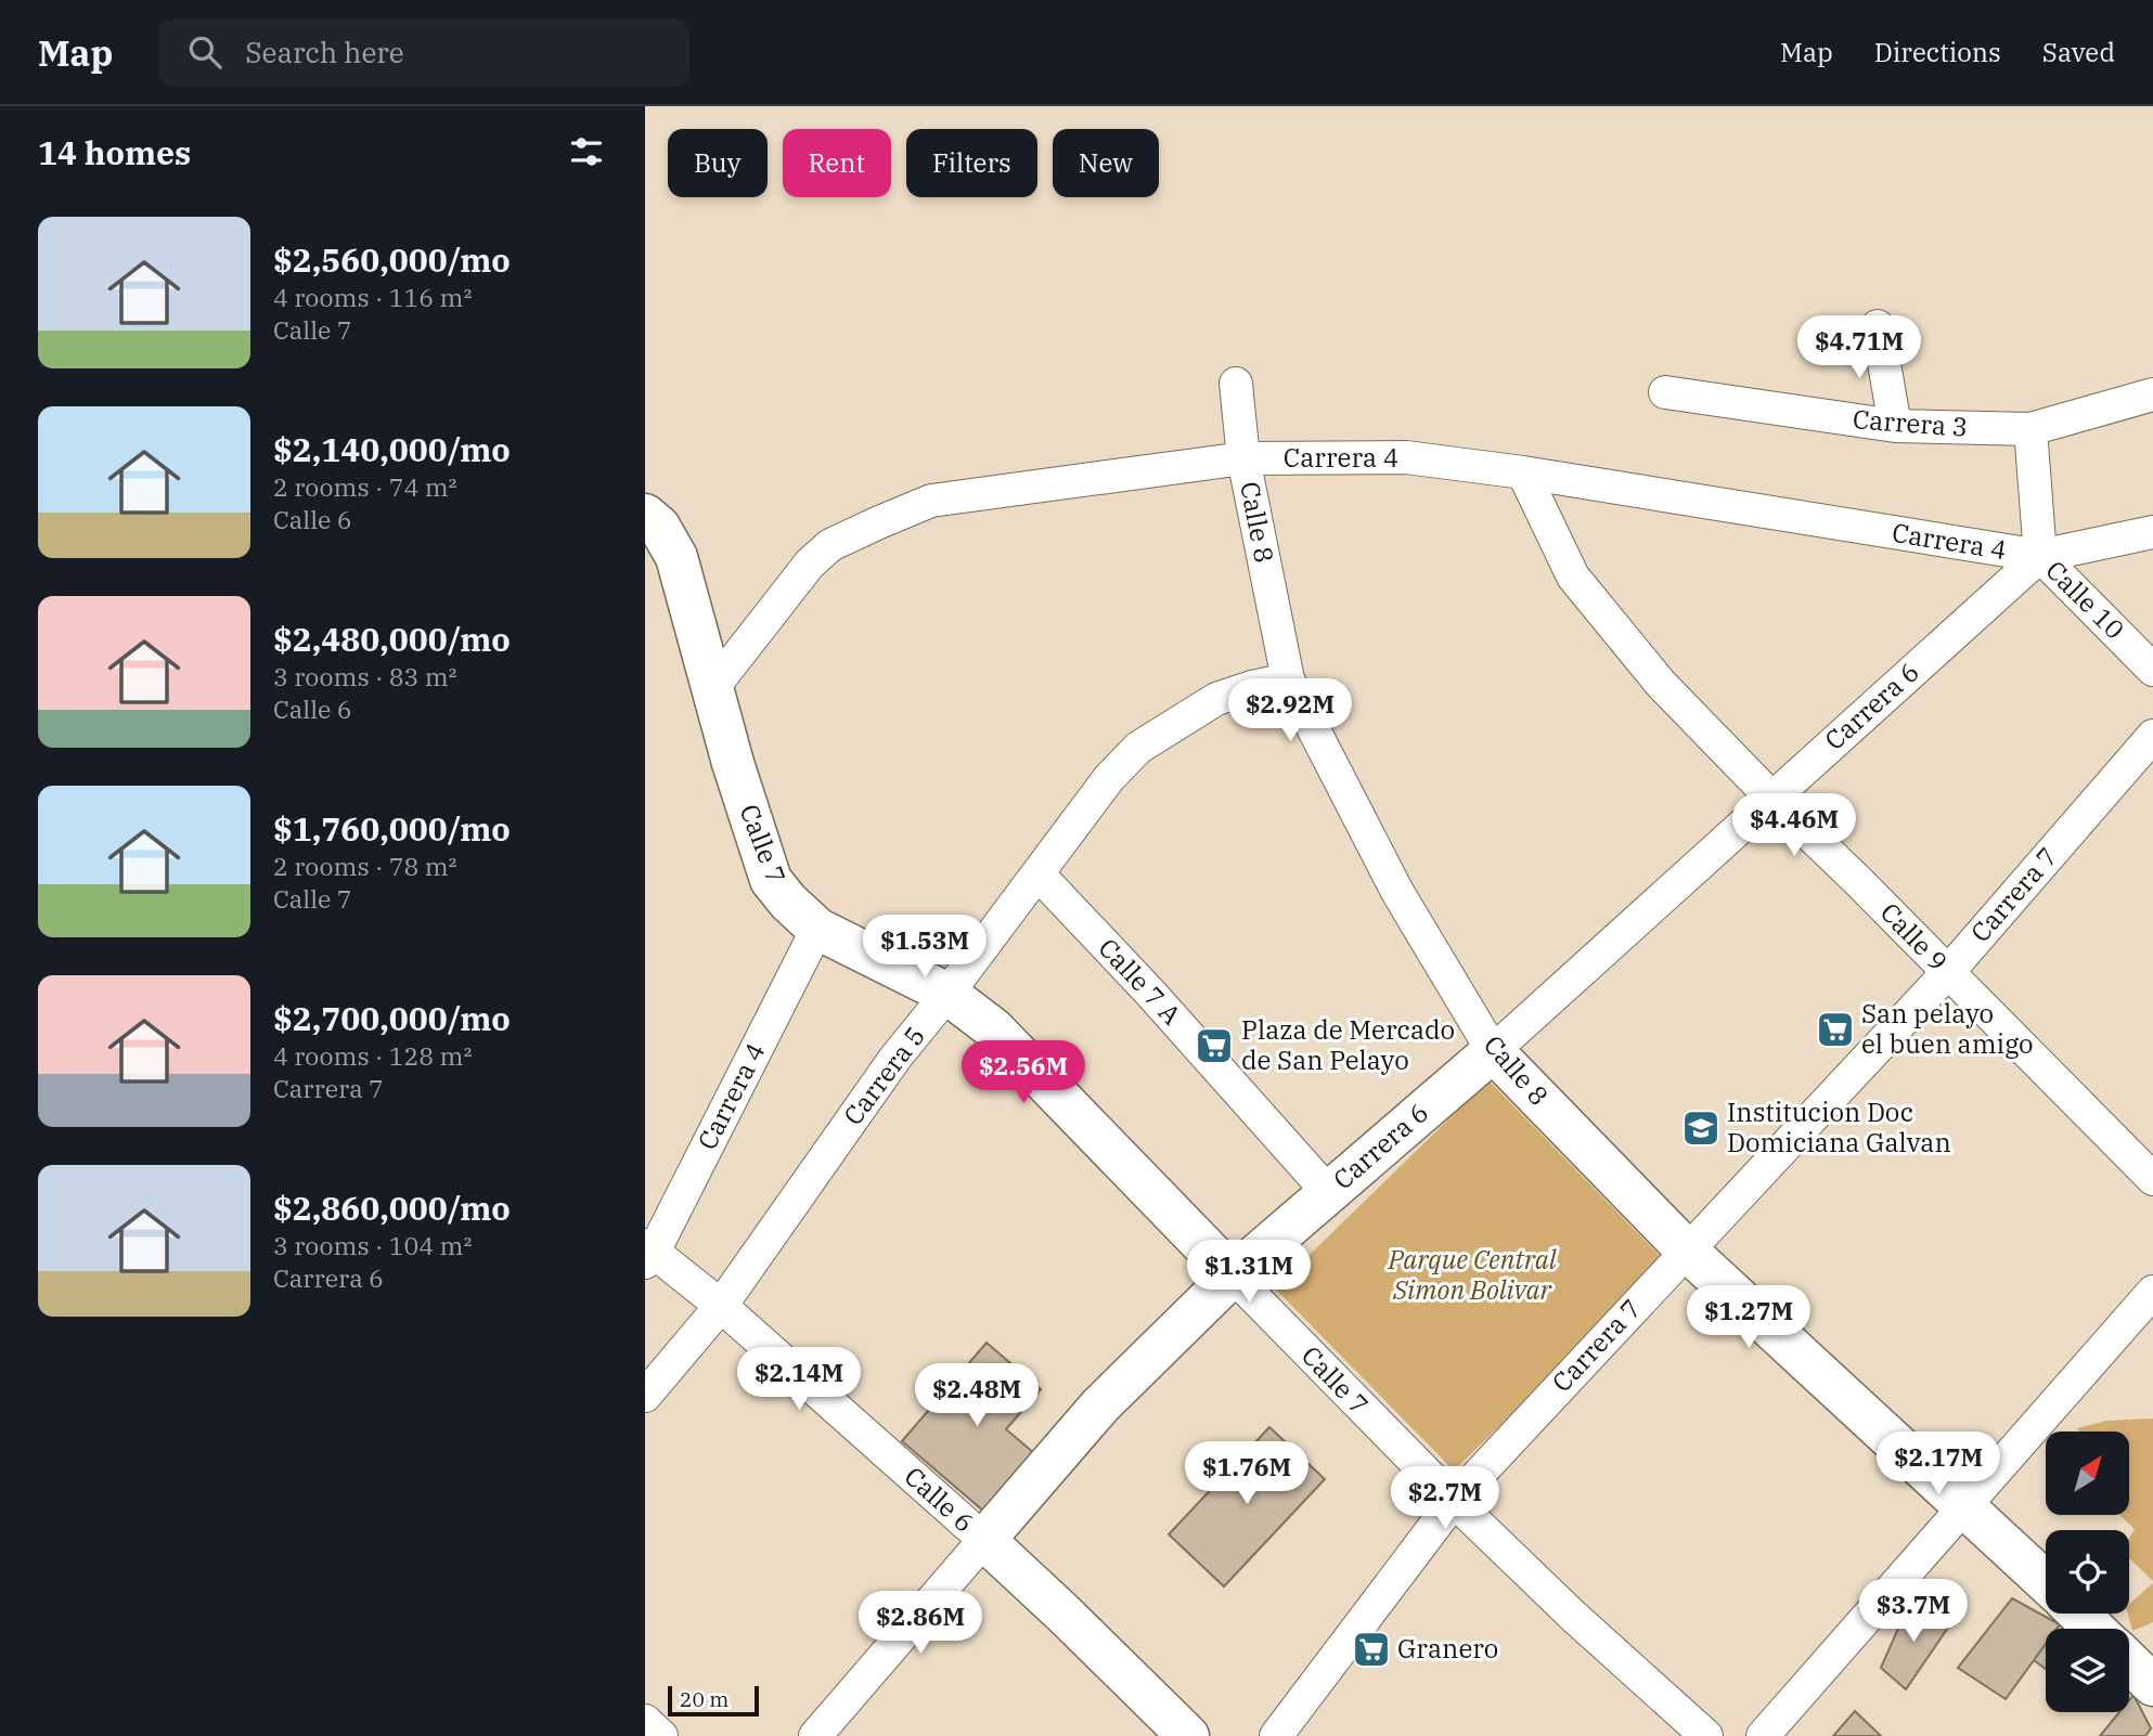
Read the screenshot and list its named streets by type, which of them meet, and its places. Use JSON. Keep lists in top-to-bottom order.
{
  "streets": {
    "street": [
      "Carrera 3",
      "Carrera 4",
      "Calle 8",
      "Calle 10",
      "Carrera 6",
      "Calle 7",
      "Carrera 7",
      "Calle 9",
      "Calle 7 A",
      "Carrera 5",
      "Calle 6"
    ]
  },
  "crossings": [
    ["Carrera 3", "Calle 10"],
    ["Carrera 4", "Calle 8"],
    ["Carrera 4", "Calle 10"],
    ["Carrera 4", "Carrera 6"],
    ["Carrera 4", "Calle 7"],
    ["Carrera 4", "Calle 9"],
    ["Carrera 4", "Calle 6"],
    ["Calle 8", "Carrera 6"],
    ["Calle 8", "Carrera 7"],
    ["Calle 8", "Carrera 5"],
    ["Calle 10", "Carrera 6"],
    ["Carrera 6", "Calle 7"],
    ["Carrera 6", "Calle 9"],
    ["Carrera 6", "Calle 7 A"],
    ["Carrera 6", "Calle 6"],
    ["Calle 7", "Carrera 7"],
    ["Calle 7", "Carrera 5"],
    ["Carrera 7", "Calle 9"],
    ["Calle 7 A", "Carrera 5"],
    ["Carrera 5", "Calle 6"]
  ],
  "parks": ["Parque Central Simon Bolivar"],
  "places": {
    "supermarket": ["San pelayo el buen amigo", "Plaza de Mercado de San Pelayo", "Granero"],
    "school or university": ["Institucion Doc Domiciana Galvan"]
  },
  "scale_bar": "20 m",
  "north": "top right",
  "page": {
    "header": "Map",
    "search": "Search here",
    "nav": ["Map", "Directions", "Saved"],
    "heading": "14 homes",
    "chip": [
      "Buy",
      "Rent",
      "Filters",
      "New"
    ],
    "list": [
      {
        "name": "$2,560,000/mo",
        "note": "4 rooms · 116 m² · Calle 7"
      },
      {
        "name": "$2,140,000/mo",
        "note": "2 rooms · 74 m² · Calle 6"
      },
      {
        "name": "$2,480,000/mo",
        "note": "3 rooms · 83 m² · Calle 6"
      },
      {
        "name": "$1,760,000/mo",
        "note": "2 rooms · 78 m² · Calle 7"
      },
      {
        "name": "$2,700,000/mo",
        "note": "4 rooms · 128 m² · Carrera 7"
      },
      {
        "name": "$2,860,000/mo",
        "note": "3 rooms · 104 m² · Carrera 6"
      }
    ],
    "price": [
      "$4.71M",
      "$2.92M",
      "$4.46M",
      "$1.53M",
      "$2.56M",
      "$1.31M",
      "$1.27M",
      "$2.14M",
      "$2.48M",
      "$2.17M",
      "$1.76M",
      "$2.7M",
      "$3.7M",
      "$2.86M"
    ],
    "scale": "20 m"
  }
}
